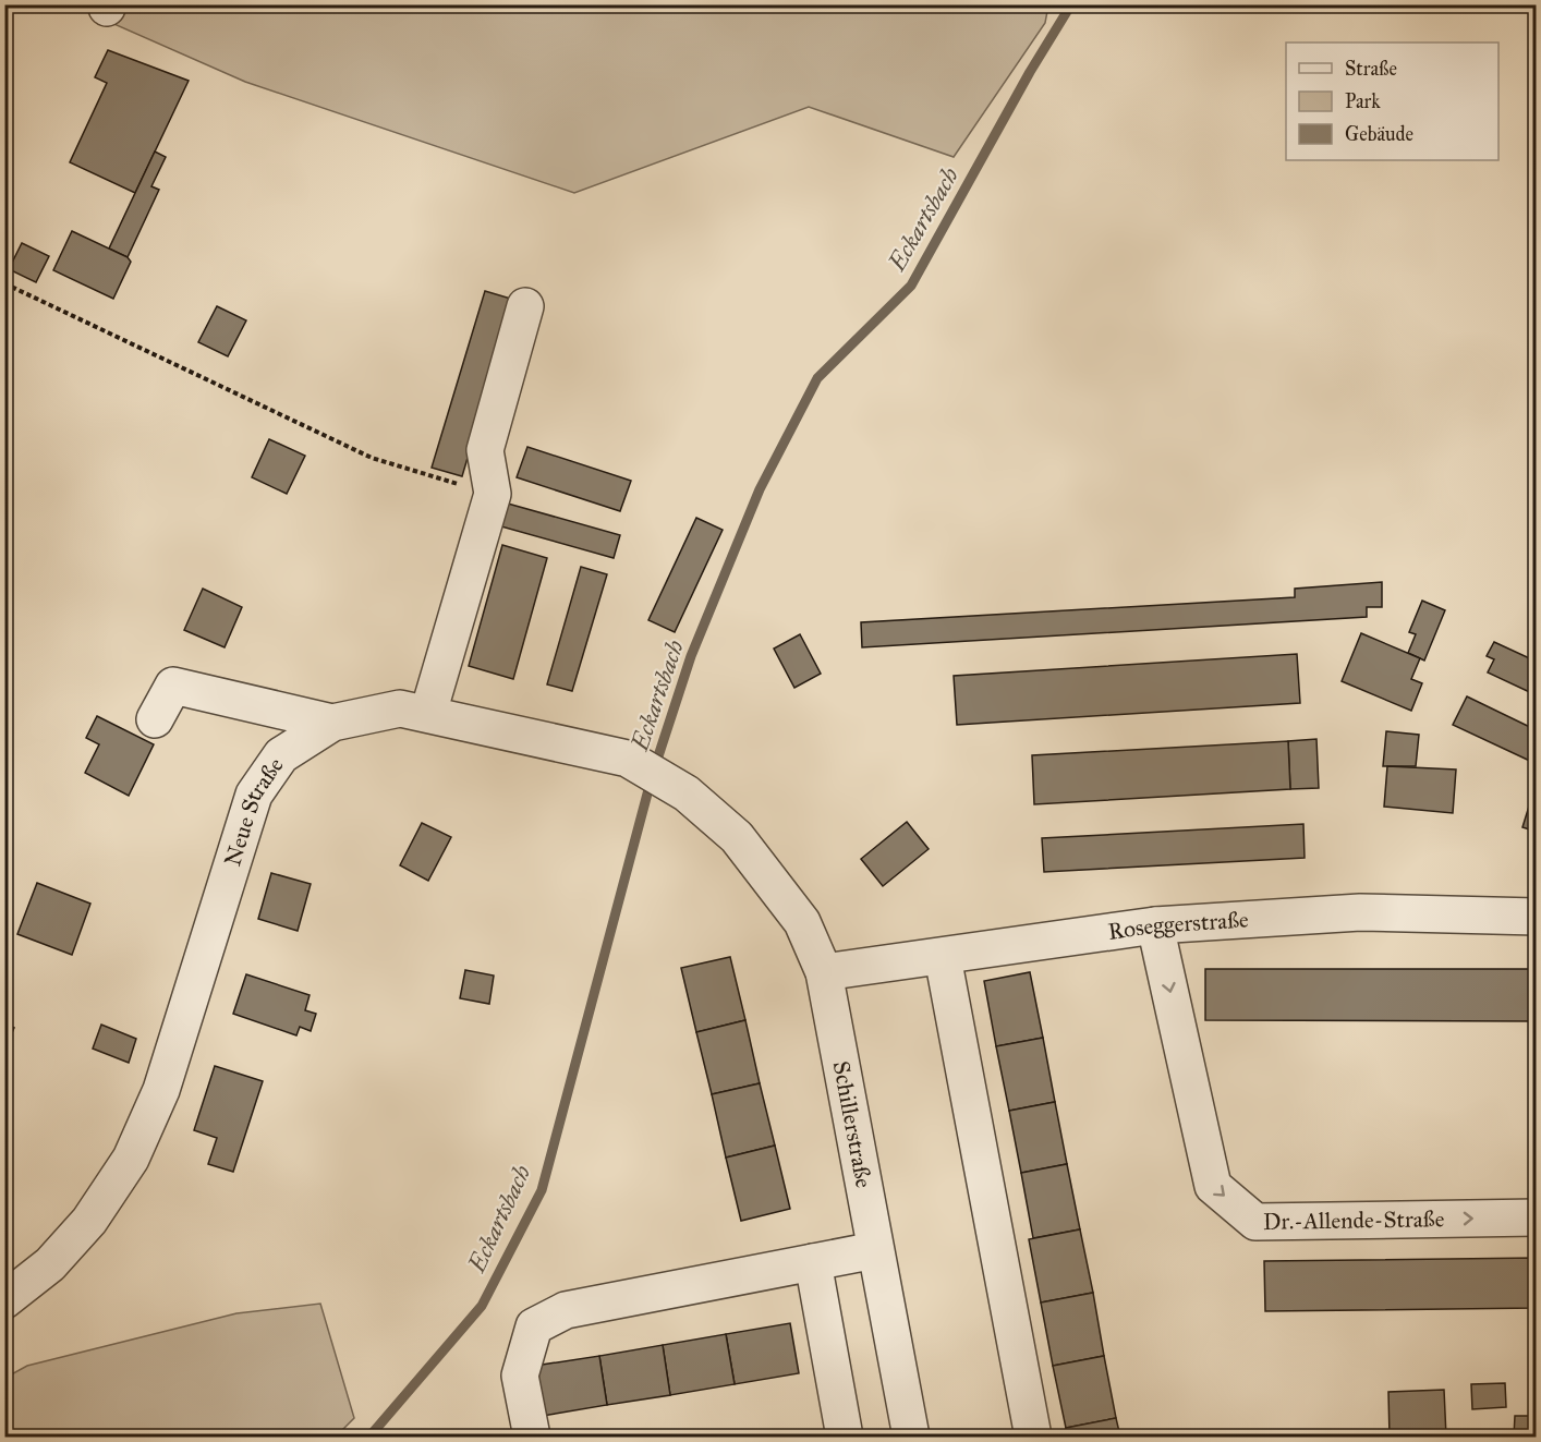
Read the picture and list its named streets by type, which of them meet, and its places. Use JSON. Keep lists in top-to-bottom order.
{
  "streets": {
    "street": [
      "Neue Straße",
      "Roseggerstraße",
      "Schillerstraße",
      "Dr.-Allende-Straße"
    ]
  },
  "crossings": [
    ["Neue Straße", "Schillerstraße"],
    ["Roseggerstraße", "Schillerstraße"],
    ["Roseggerstraße", "Dr.-Allende-Straße"]
  ],
  "water": ["Eckartsbach"],
  "legend": ["Straße", "Park", "Gebäude"]
}
